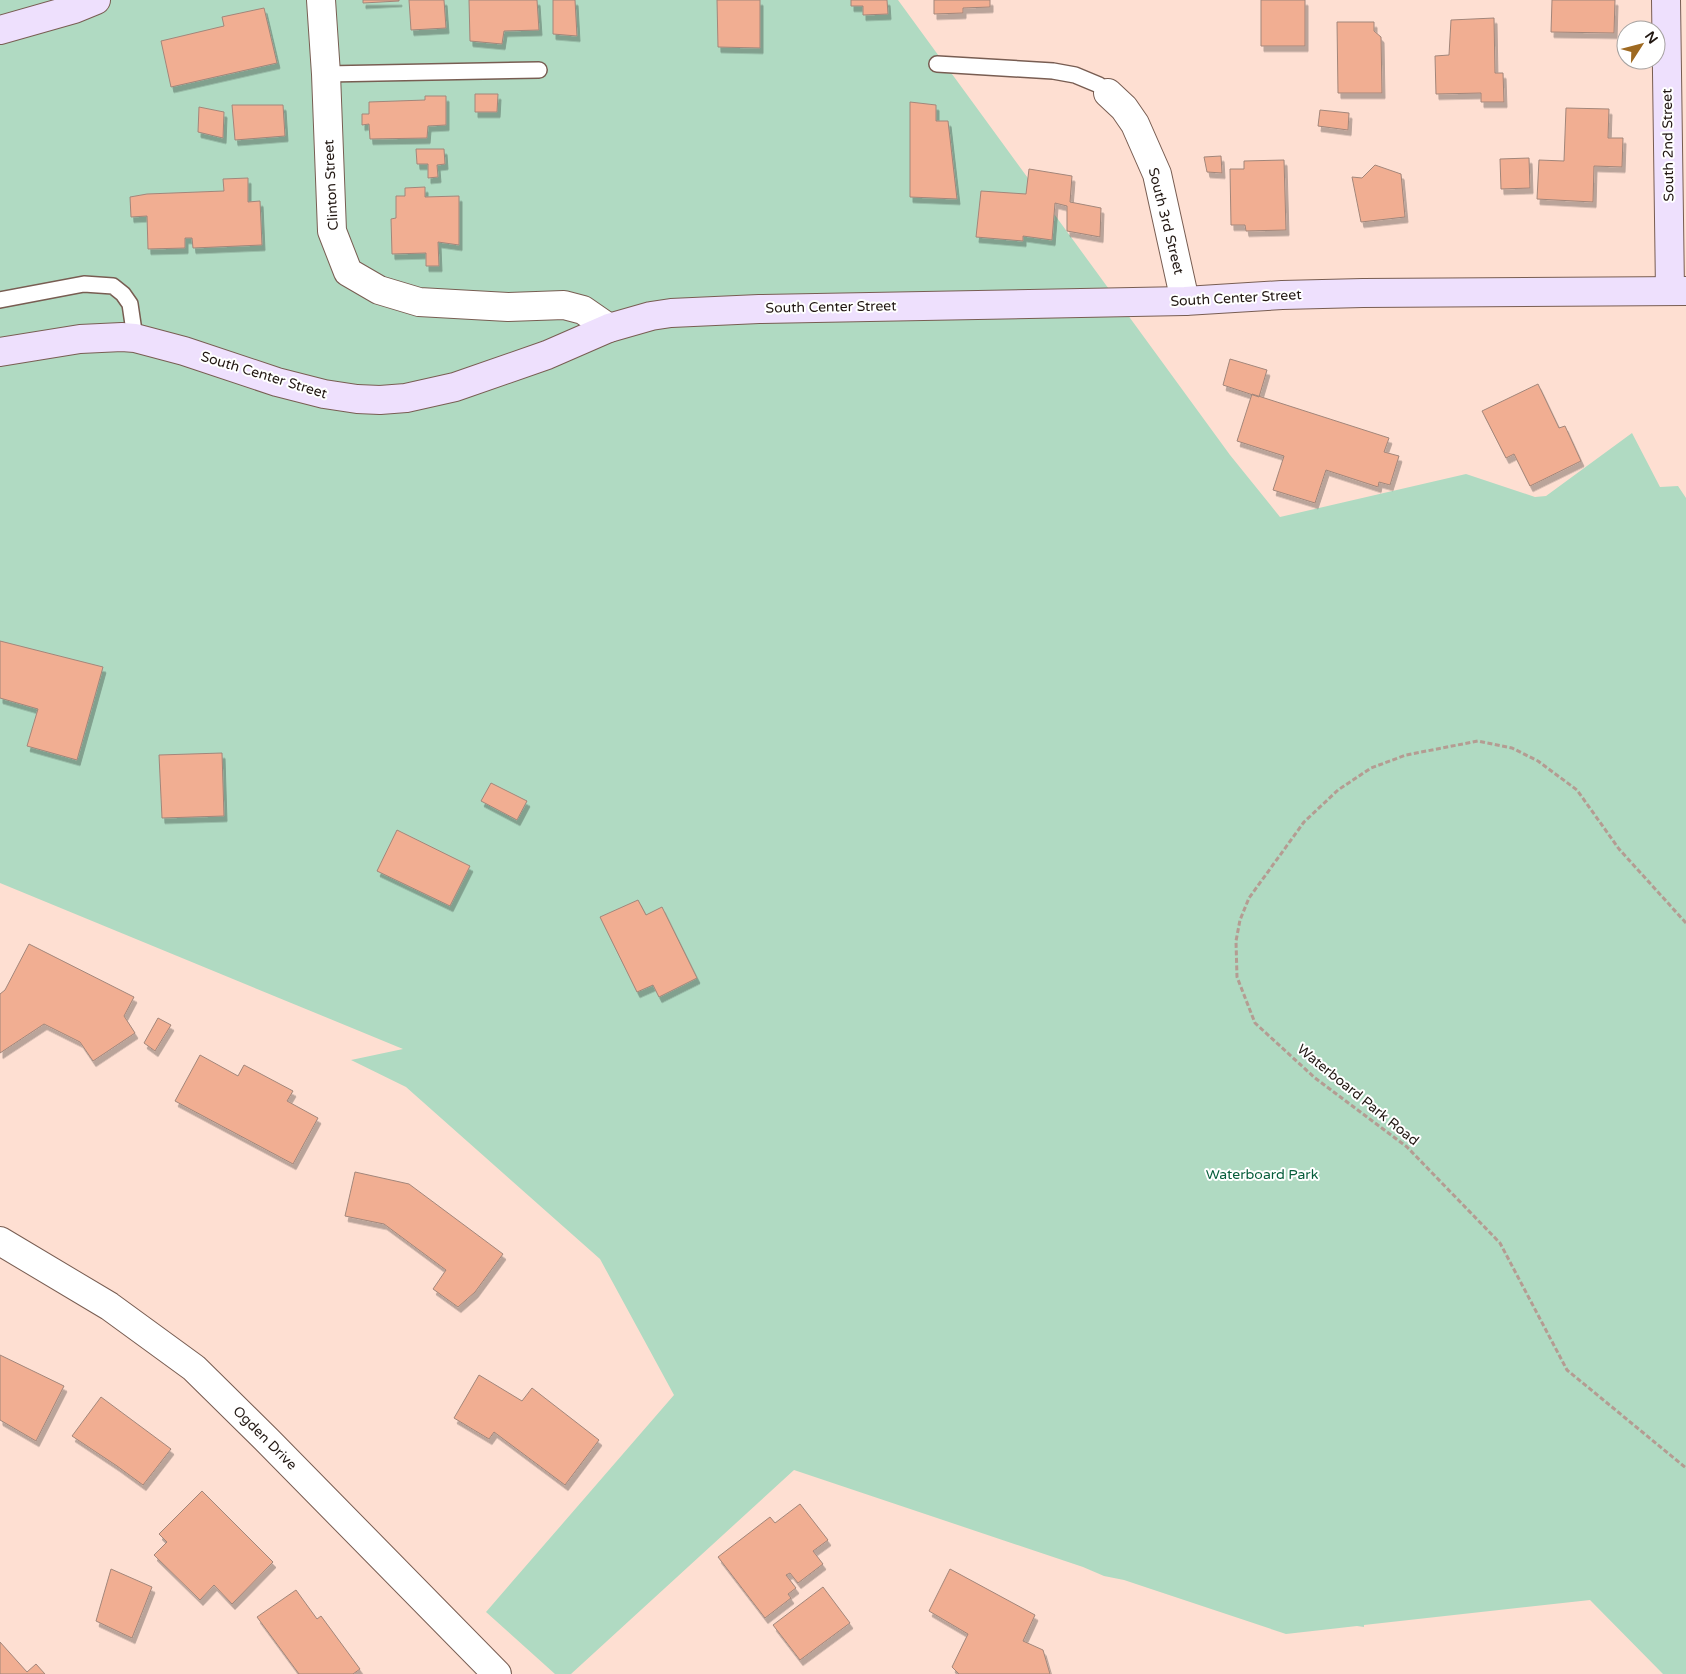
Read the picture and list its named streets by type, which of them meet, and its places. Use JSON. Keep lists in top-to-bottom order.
{
  "streets": {
    "street": [
      "South 2nd Street",
      "Clinton Street",
      "South 3rd Street",
      "South Center Street",
      "Ogden Drive"
    ],
    "path": ["Waterboard Park Road"]
  },
  "crossings": [
    ["South 2nd Street", "South Center Street"],
    ["Clinton Street", "South Center Street"],
    ["South 3rd Street", "South Center Street"]
  ],
  "parks": ["Waterboard Park"],
  "north": "top right"
}
